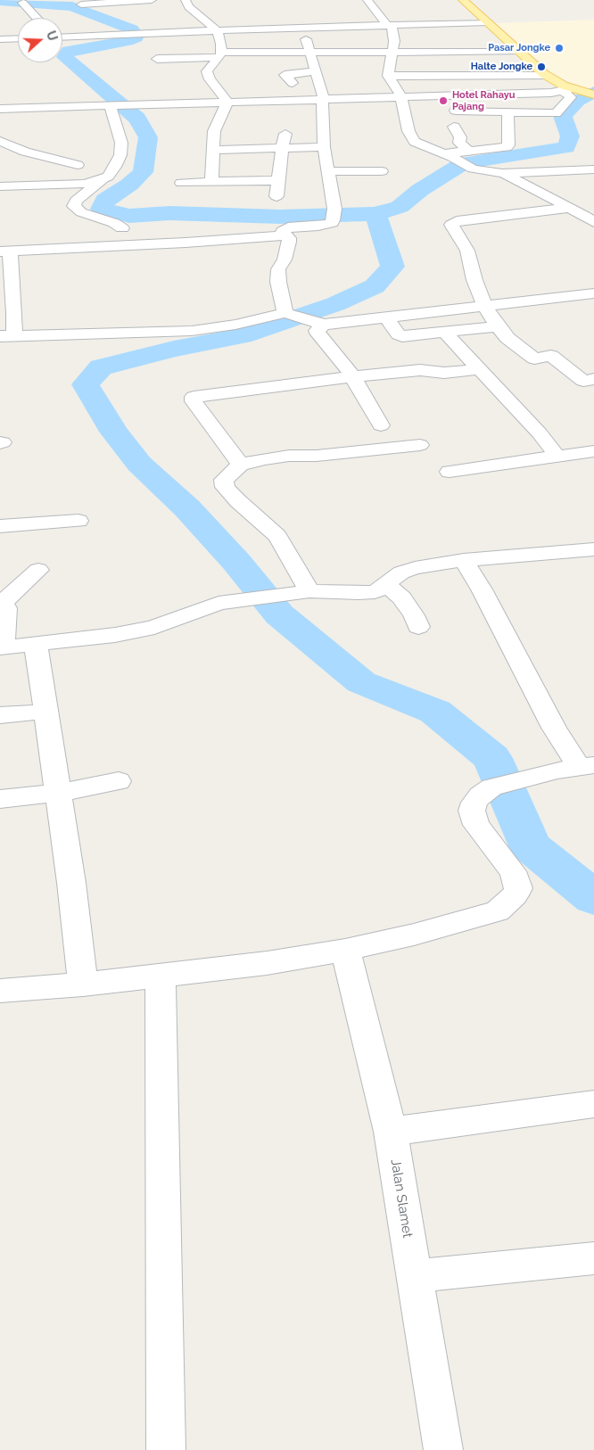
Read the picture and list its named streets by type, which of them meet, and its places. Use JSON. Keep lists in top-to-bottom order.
{
  "streets": {
    "street": ["Jalan Slamet"]
  },
  "places": ["Pasar Jongke", "Halte Jongke", "Hotel Rahayu Pajang"],
  "north": "right"
}
